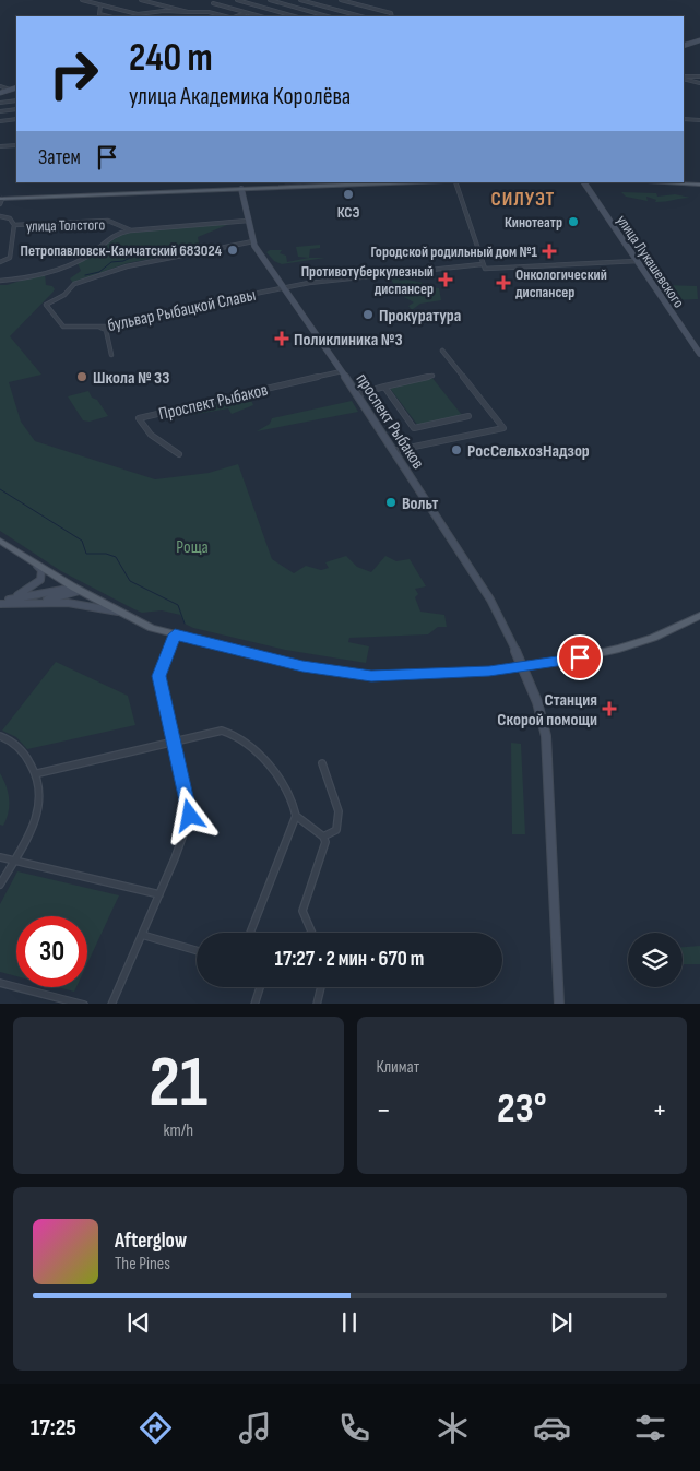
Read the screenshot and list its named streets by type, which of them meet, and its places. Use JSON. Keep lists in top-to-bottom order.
{
  "streets": {
    "main road": ["улица Лукашевского", "проспект Рыбаков"],
    "street": ["улица Толстого", "бульвар Рыбацкой Славы", "Проспект Рыбаков"]
  },
  "crossings": [
    ["улица Лукашевского", "бульвар Рыбацкой Славы"],
    ["бульвар Рыбацкой Славы", "проспект Рыбаков"],
    ["Проспект Рыбаков", "проспект Рыбаков"]
  ],
  "districts": ["СИЛУЭТ"],
  "parks": ["Роща"],
  "places": {
    "other": [
      "КСЭ",
      "Кинотеатр",
      "Петропавловск-Камчатский 683024",
      "Прокуратура",
      "Школа № 33",
      "РосСельхозНадзор",
      "Вольт"
    ],
    "health": [
      "Городской родильный дом №1",
      "Противотуберкулезный диспансер",
      "Онкологический диспансер",
      "Поликлиника №3",
      "Станция Скорой помощи"
    ]
  },
  "page": {
    "turn": ["240 m", "улица Академика Королёва"],
    "then": "Затем",
    "limit": "30",
    "trip": "17:27 · 2 мин · 670 m",
    "tile": [
      ["21", "km/h"],
      "Климат"
    ],
    "heat": ["−", "23°", "+"],
    "song": ["Afterglow", "The Pines"],
    "tabs": "17:25"
  }
}
